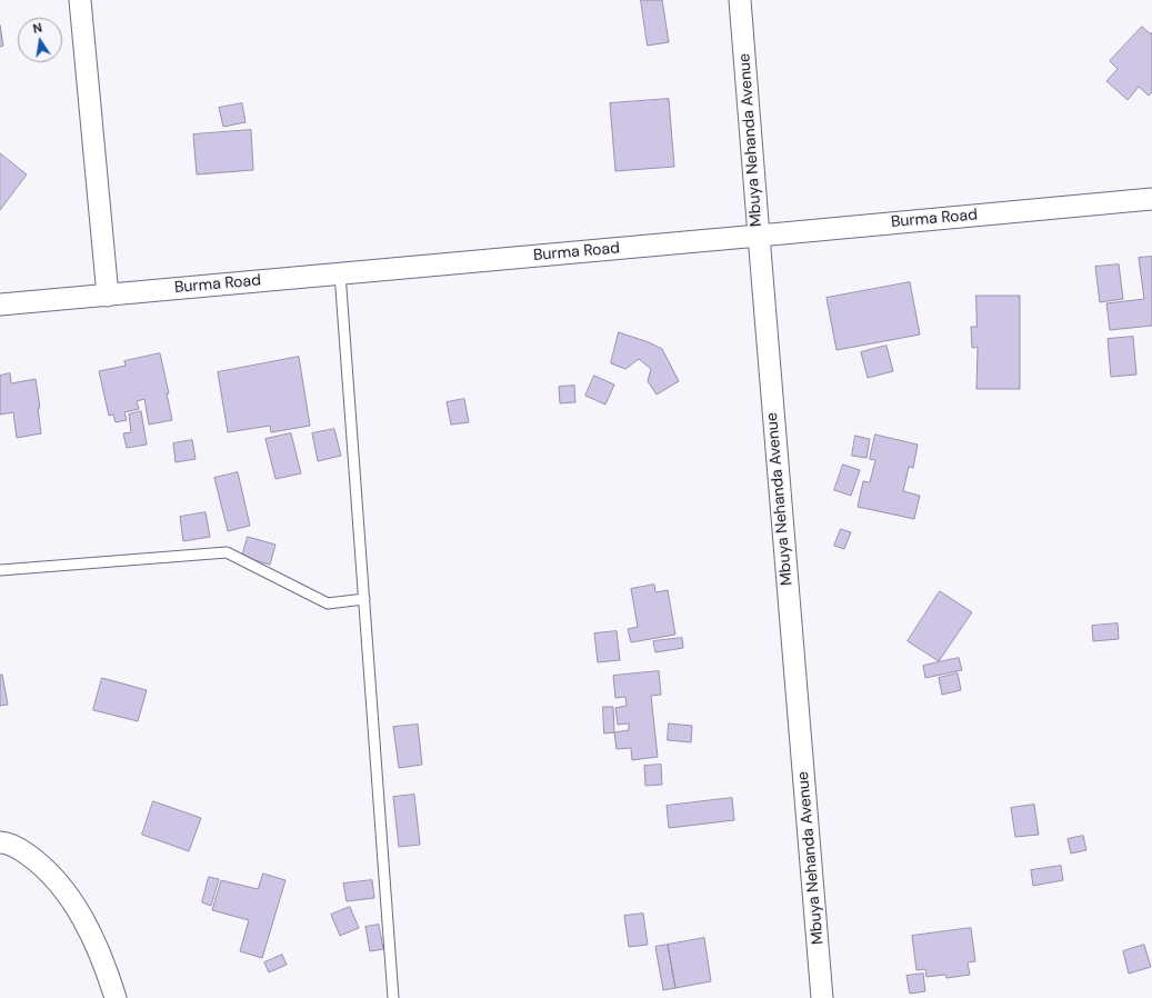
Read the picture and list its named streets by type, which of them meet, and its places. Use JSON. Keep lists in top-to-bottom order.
{
  "streets": {
    "street": ["Mbuya Nehanda Avenue", "Burma Road"]
  },
  "crossings": [
    ["Mbuya Nehanda Avenue", "Burma Road"]
  ],
  "north": "top"
}
